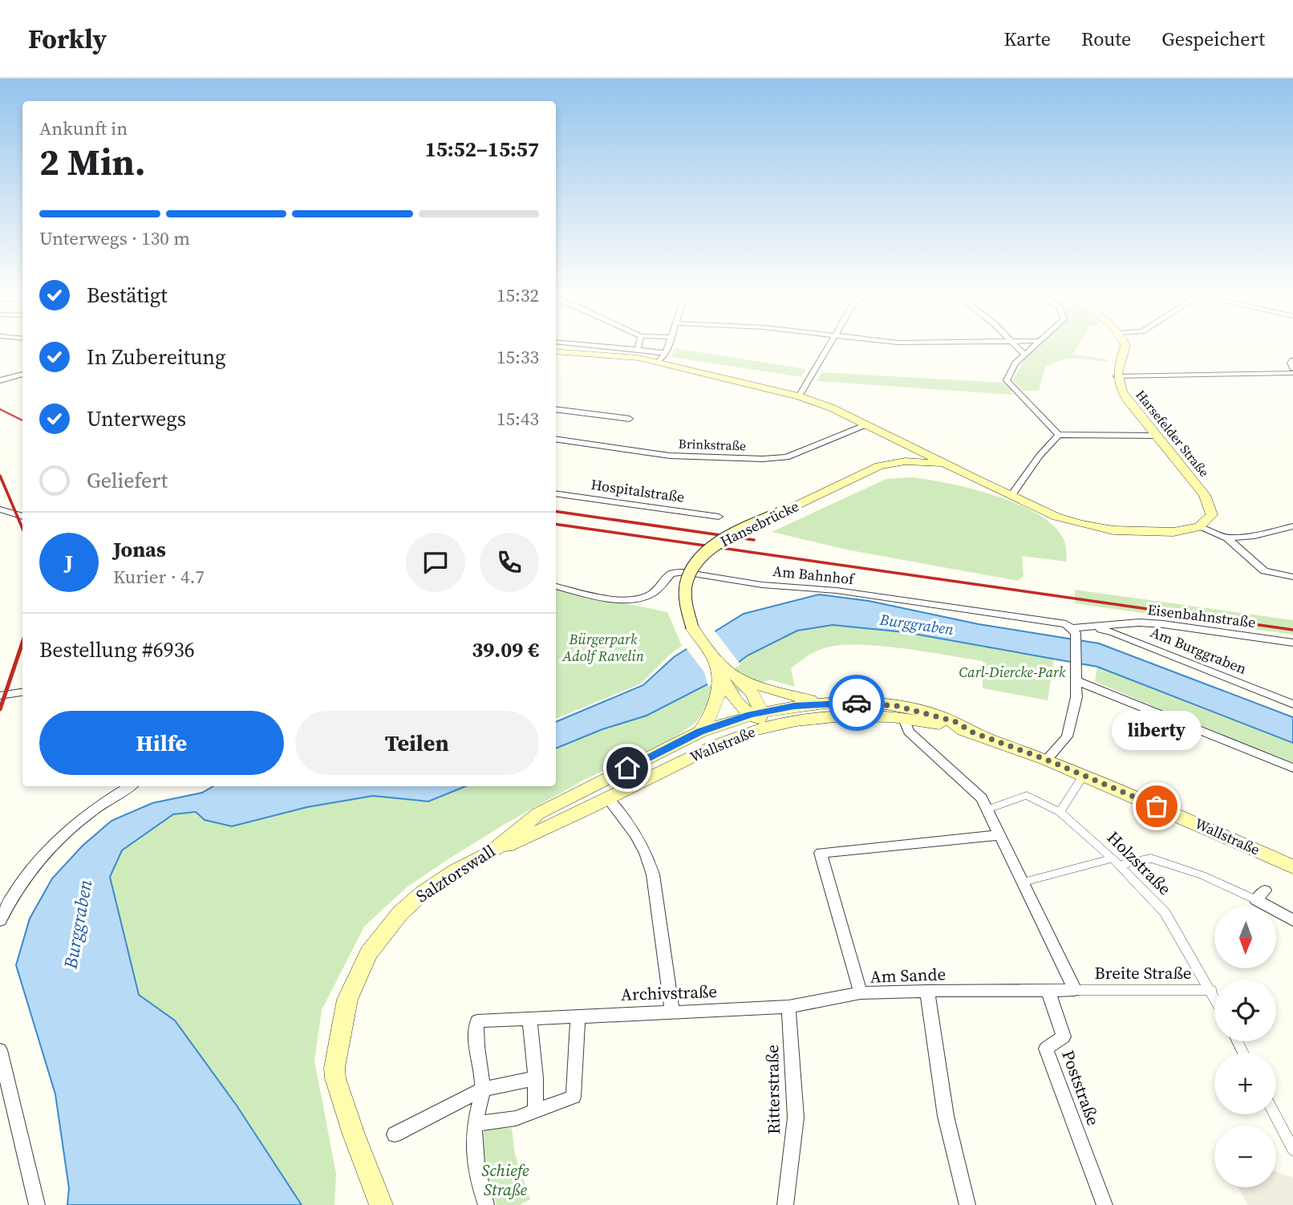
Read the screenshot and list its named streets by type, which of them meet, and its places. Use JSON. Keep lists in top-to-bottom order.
{
  "streets": {
    "main road": [
      "Harsefelder Straße",
      "Hansebrücke",
      "Wallstraße",
      "Salztorswall"
    ],
    "street": [
      "Brinkstraße",
      "Hospitalstraße",
      "Am Bahnhof",
      "Eisenbahnstraße",
      "Am Burggraben",
      "Holzstraße",
      "Breite Straße",
      "Am Sande",
      "Archivstraße",
      "Poststraße",
      "Ritterstraße"
    ]
  },
  "crossings": [
    ["Hansebrücke", "Wallstraße"],
    ["Hansebrücke", "Salztorswall"],
    ["Am Bahnhof", "Eisenbahnstraße"],
    ["Eisenbahnstraße", "Am Burggraben"],
    ["Wallstraße", "Salztorswall"],
    ["Holzstraße", "Breite Straße"],
    ["Breite Straße", "Am Sande"],
    ["Am Sande", "Archivstraße"],
    ["Am Sande", "Poststraße"],
    ["Archivstraße", "Ritterstraße"]
  ],
  "water": ["Burggraben"],
  "parks": ["Bürgerpark Adolf Ravelin", "Carl-Diercke-Park", "Schiefe Straße"],
  "places": ["liberty"],
  "north": "bottom",
  "page": {
    "header": "Forkly",
    "nav": ["Karte", "Route", "Gespeichert"],
    "heading": ["2 Min.", "Ankunft in", "15:52–15:57"],
    "panel": [
      "Jonas",
      "Kurier · 4.7",
      "Bestellung #6936",
      "39.09 €"
    ],
    "bar": "Unterwegs · 130 m",
    "list": [
      ["Bestätigt", "15:32"],
      ["In Zubereitung", "15:33"],
      ["Unterwegs", "15:43"],
      "Geliefert"
    ],
    "round": "J",
    "buttons": ["Hilfe", "Teilen"],
    "bubble": "liberty",
    "map_buttons": ["+", "−"]
  }
}
